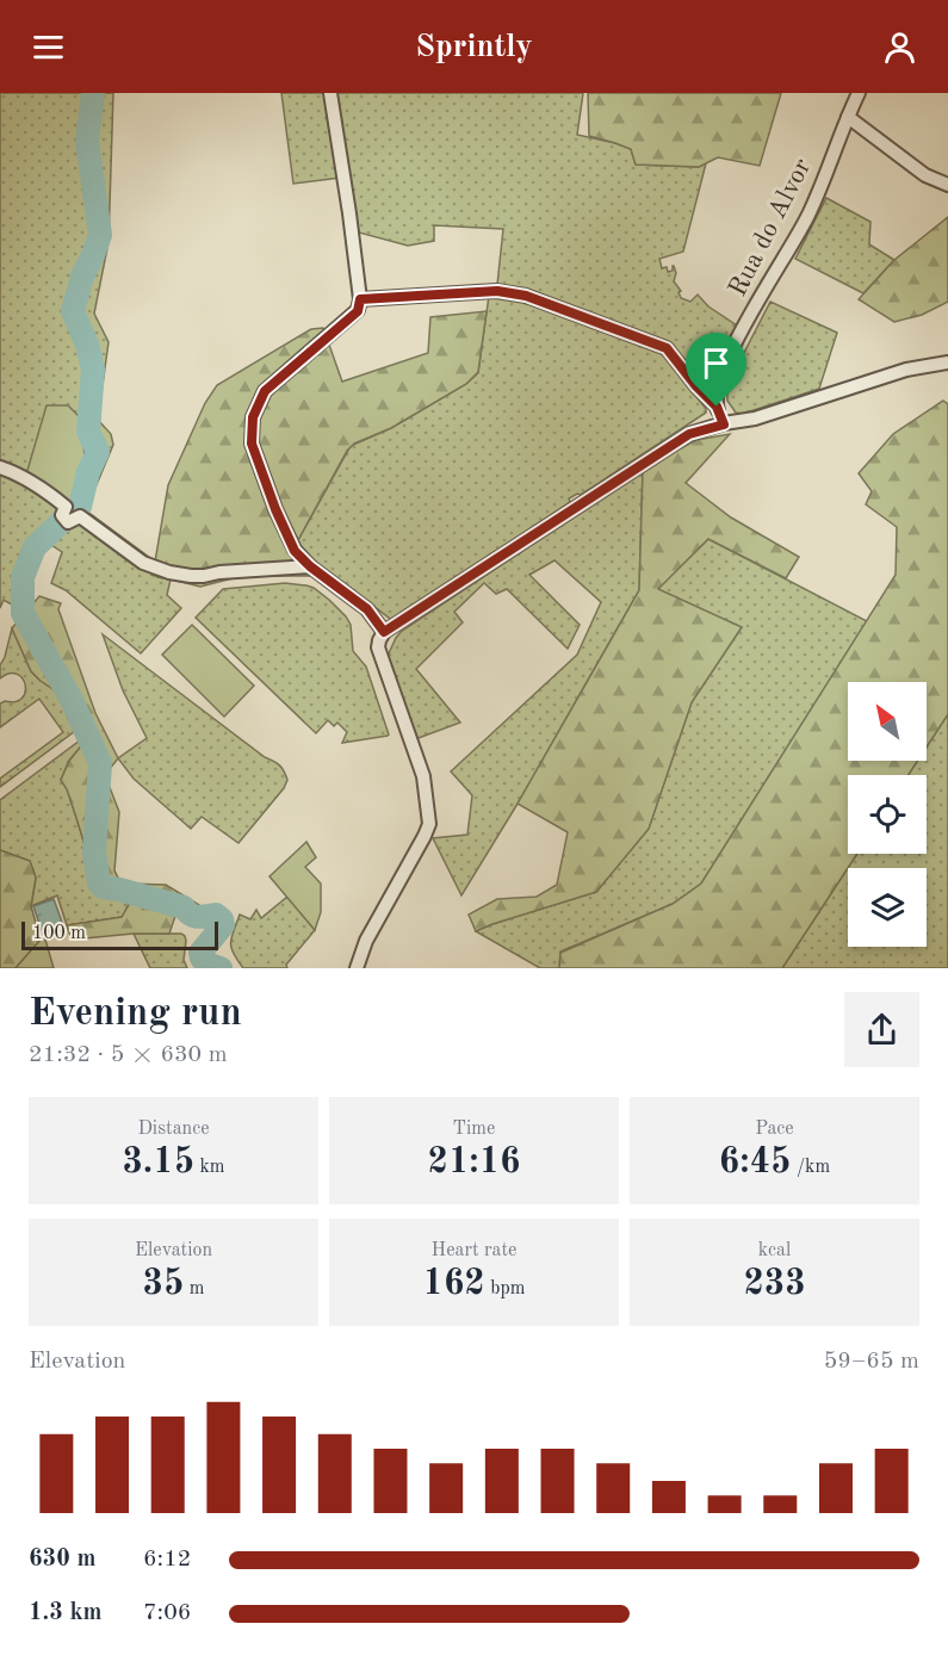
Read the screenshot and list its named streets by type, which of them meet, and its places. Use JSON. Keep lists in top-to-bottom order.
{
  "streets": {
    "street": ["Rua do Alvor"]
  },
  "scale_bar": "100 m",
  "north": "top left",
  "page": {
    "header": "Sprintly",
    "scale": "100 m",
    "heading": ["Evening run", "21:32 · 5 × 630 m"],
    "stats": [
      ["Distance", "3.15 km"],
      ["Time", "21:16"],
      ["Pace", "6:45 /km"],
      ["Elevation", "35 m"],
      ["Heart rate", "162 bpm"],
      ["kcal", "233"]
    ],
    "chart": ["Elevation", "59–65 m"],
    "list": [
      {
        "name": "630 m",
        "note": "6:12"
      },
      {
        "name": "1.3 km",
        "note": "7:06"
      }
    ]
  }
}
